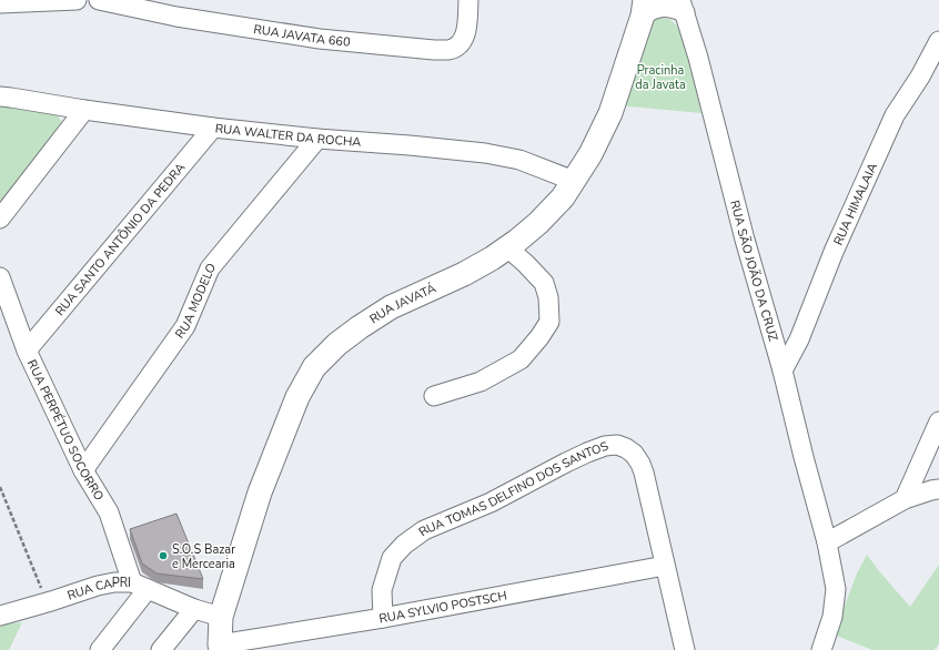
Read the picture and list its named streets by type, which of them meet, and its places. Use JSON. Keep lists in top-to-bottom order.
{
  "streets": {
    "street": [
      "RUA JAVATA 660",
      "RUA WALTER DA ROCHA",
      "RUA HIMALAIA",
      "RUA SANTO ANTÔNIO DA PEDRA",
      "RUA SÃO JOÃO DA CRUZ",
      "RUA MODELO",
      "RUA JAVATÁ",
      "RUA PERPÉTUO SOCORRO",
      "RUA TOMAS DELFINO DOS SANTOS",
      "RUA CAPRI",
      "RUA SYLVIO POSTSCH"
    ]
  },
  "crossings": [
    ["RUA WALTER DA ROCHA", "RUA SANTO ANTÔNIO DA PEDRA"],
    ["RUA WALTER DA ROCHA", "RUA MODELO"],
    ["RUA WALTER DA ROCHA", "RUA JAVATÁ"],
    ["RUA HIMALAIA", "RUA SÃO JOÃO DA CRUZ"],
    ["RUA SANTO ANTÔNIO DA PEDRA", "RUA PERPÉTUO SOCORRO"],
    ["RUA MODELO", "RUA PERPÉTUO SOCORRO"],
    ["RUA JAVATÁ", "RUA CAPRI"],
    ["RUA JAVATÁ", "RUA SYLVIO POSTSCH"],
    ["RUA PERPÉTUO SOCORRO", "RUA CAPRI"],
    ["RUA TOMAS DELFINO DOS SANTOS", "RUA SYLVIO POSTSCH"]
  ],
  "parks": ["Pracinha da Javata"],
  "places": ["S.O.S Bazar e Mercearia"]
}
